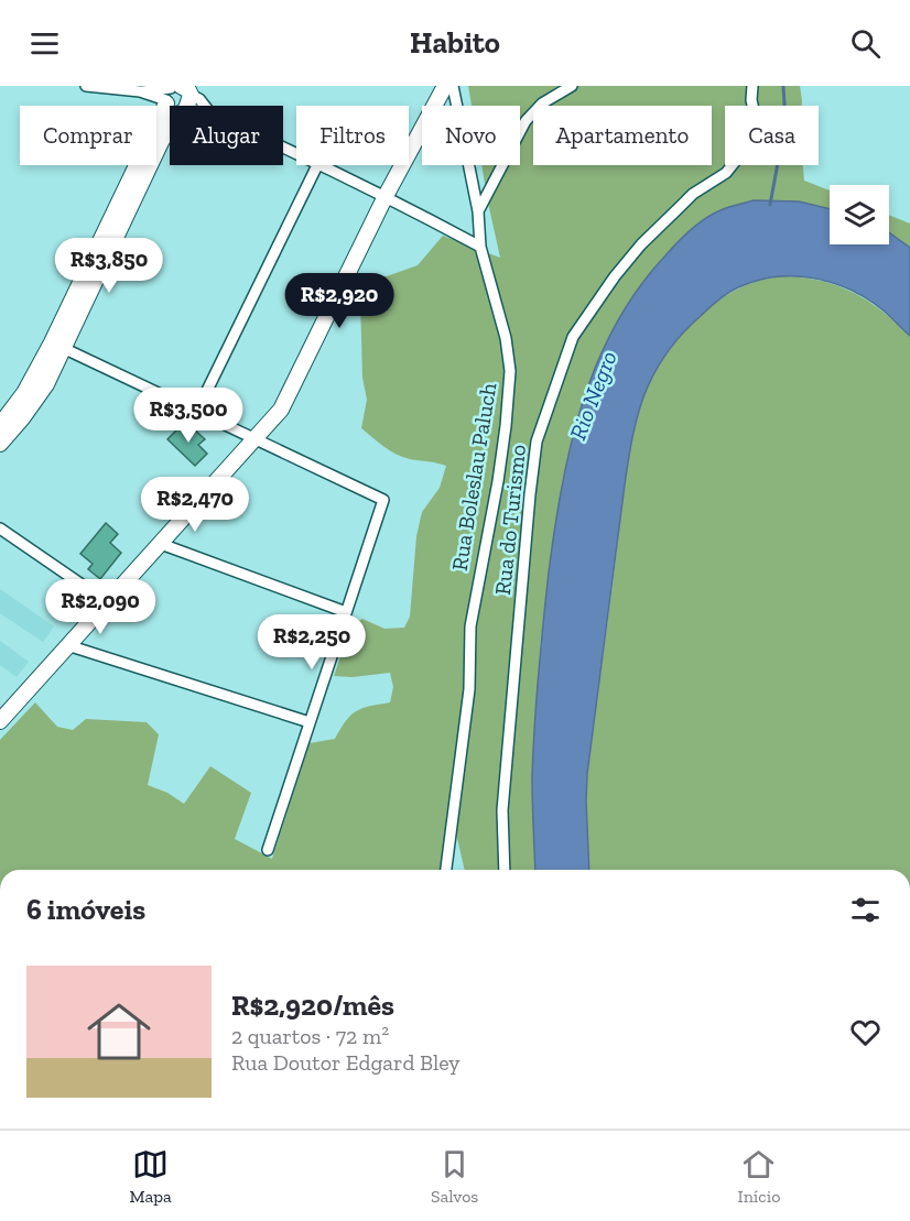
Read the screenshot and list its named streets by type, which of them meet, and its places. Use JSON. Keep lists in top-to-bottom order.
{
  "streets": {
    "street": ["Rua Boleslau Paluch", "Rua do Turismo"]
  },
  "water": ["Rio Negro"],
  "page": {
    "header": "Habito",
    "chip": [
      "Comprar",
      "Alugar",
      "Filtros",
      "Novo",
      "Apartamento",
      "Casa"
    ],
    "price": [
      "R$3,850",
      "R$2,920",
      "R$3,500",
      "R$2,470",
      "R$2,090",
      "R$2,250"
    ],
    "heading": "6 imóveis",
    "list": [
      {
        "name": "R$2,920/mês",
        "note": "2 quartos · 72 m² · Rua Doutor Edgard Bley"
      }
    ],
    "tabs": ["Mapa", "Salvos", "Início"]
  }
}
